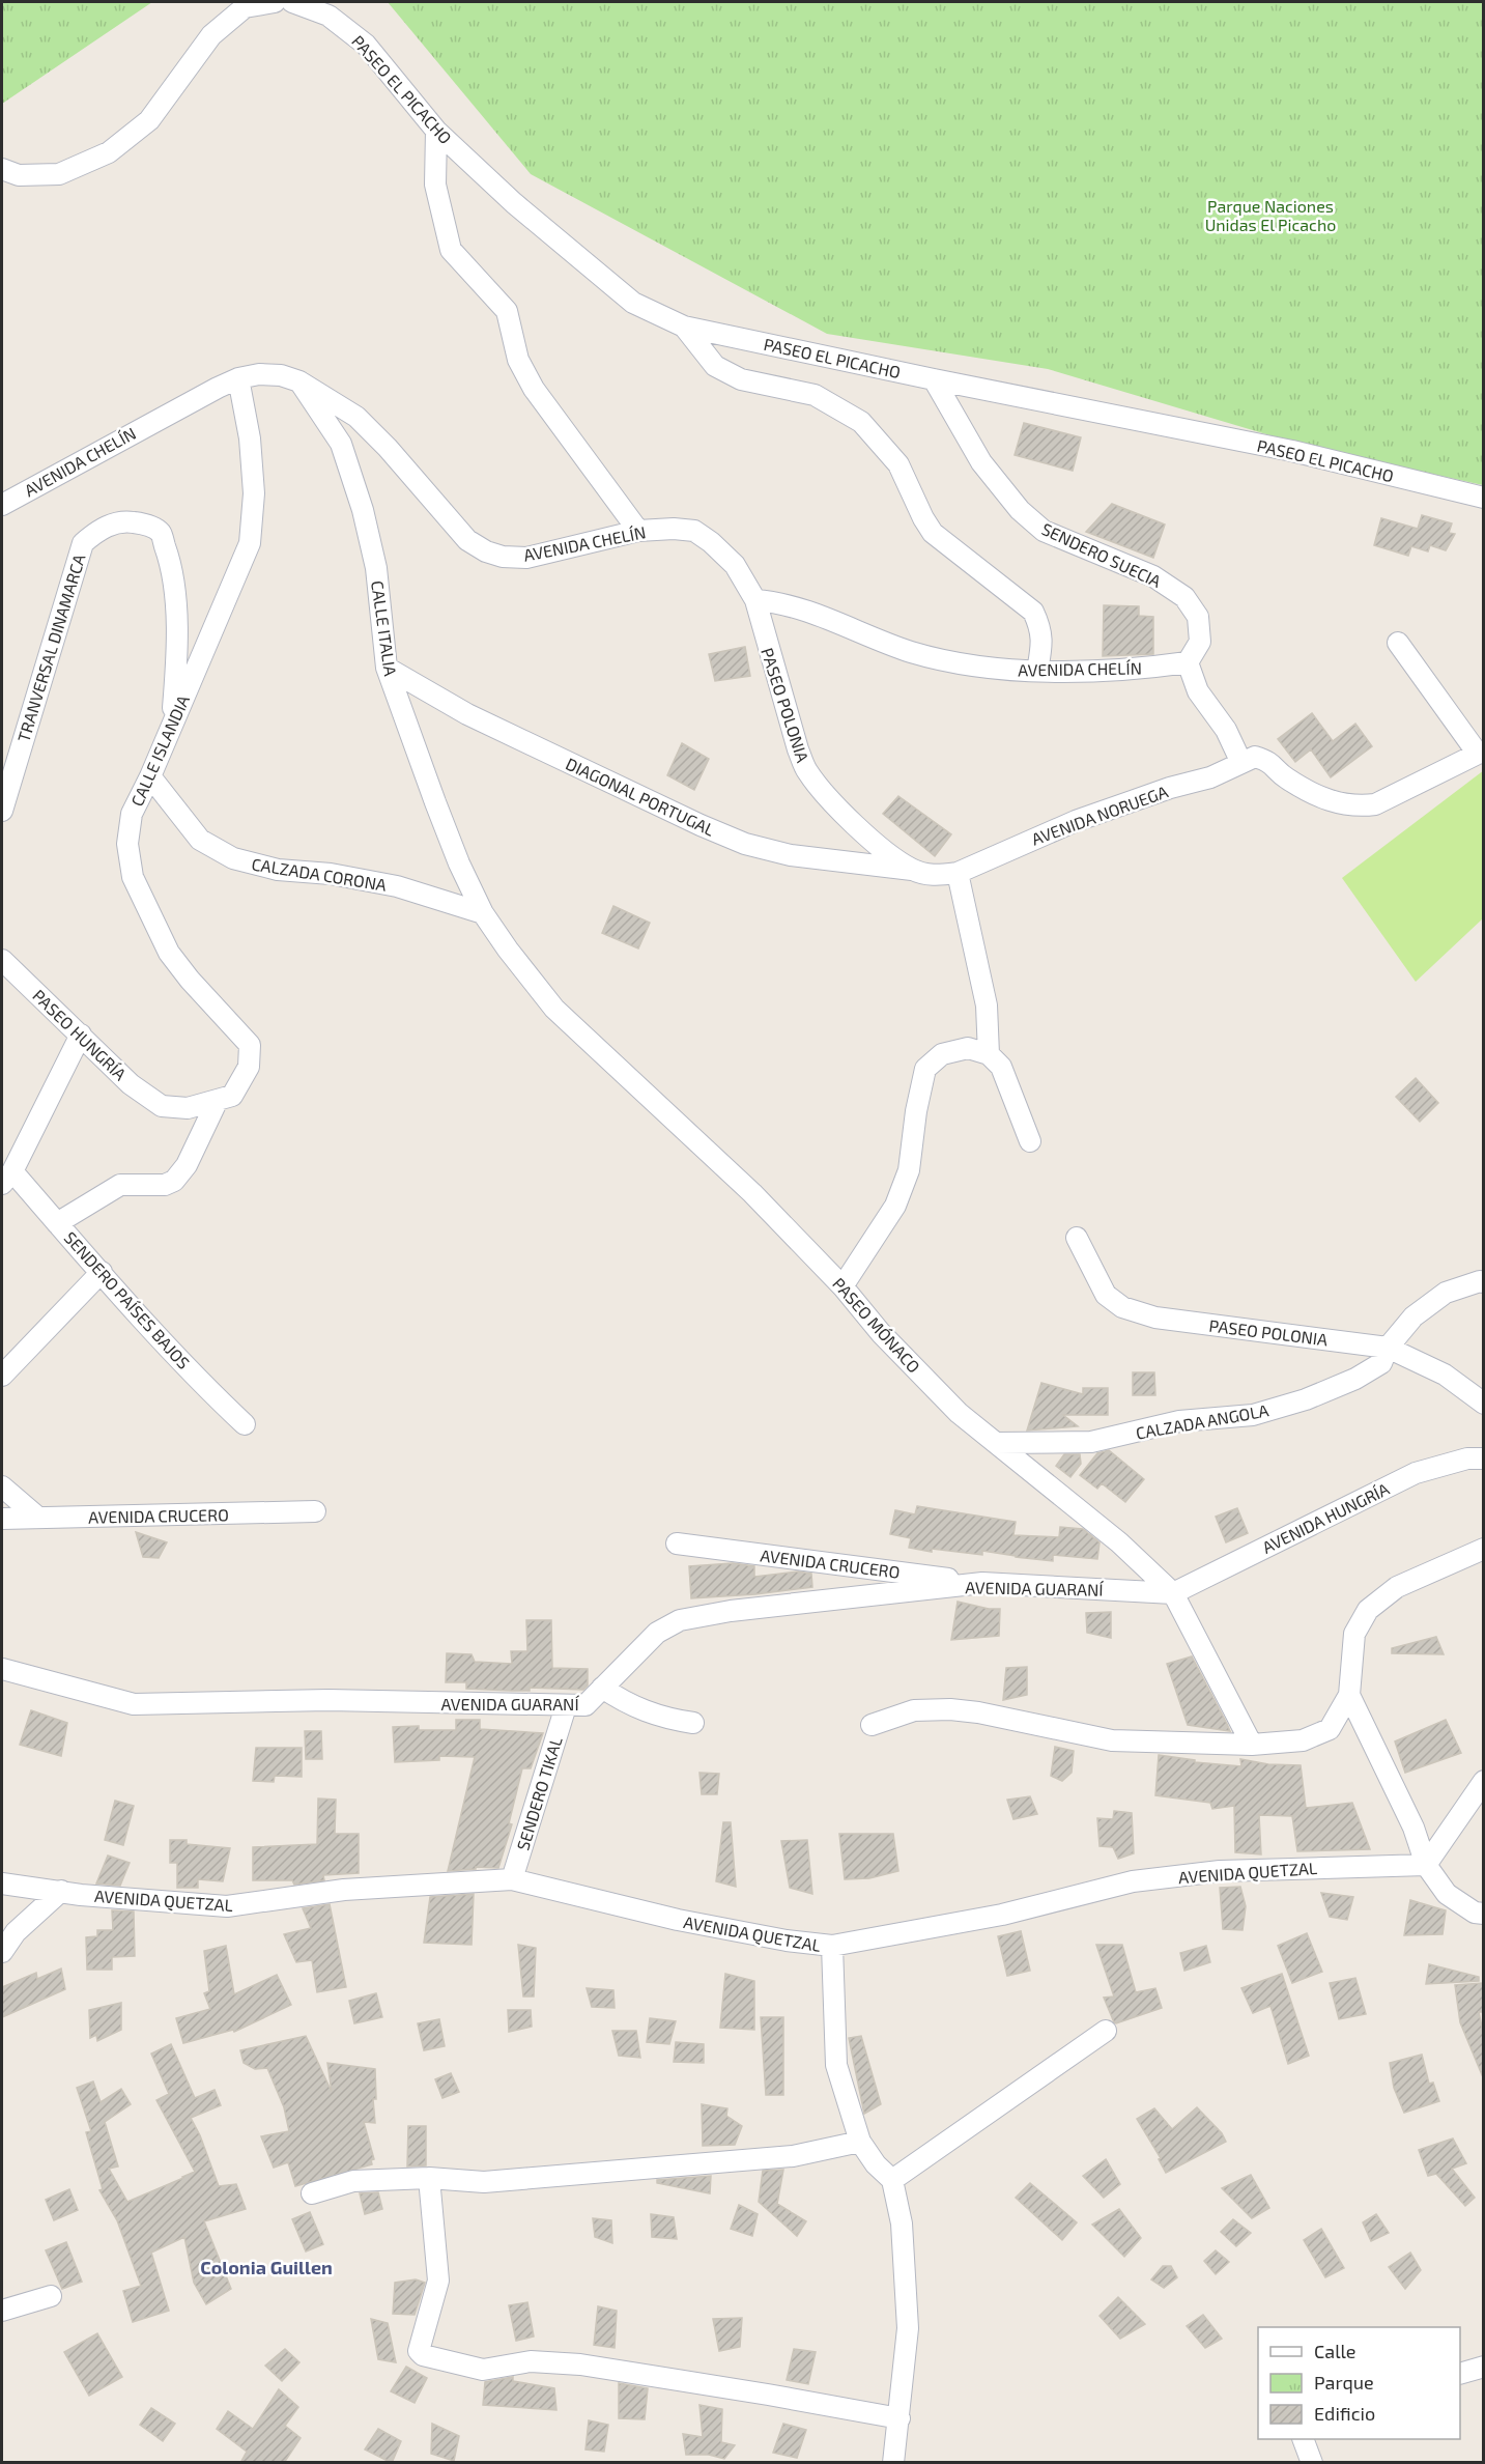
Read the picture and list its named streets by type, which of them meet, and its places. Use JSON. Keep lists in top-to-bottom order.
{
  "streets": {
    "street": [
      "PASEO EL PICACHO",
      "AVENIDA CHELÍN",
      "SENDERO SUECIA",
      "CALLE ITALIA",
      "TRANVERSAL DINAMARCA",
      "PASEO POLONIA",
      "CALLE ISLANDIA",
      "DIAGONAL PORTUGAL",
      "AVENIDA NORUEGA",
      "CALZADA CORONA",
      "PASEO HUNGRÍA",
      "SENDERO PAÍSES BAJOS",
      "PASEO MÓNACO",
      "CALZADA ANGOLA",
      "AVENIDA CRUCERO",
      "AVENIDA HUNGRÍA",
      "AVENIDA GUARANÍ",
      "SENDERO TIKAL",
      "AVENIDA QUETZAL"
    ]
  },
  "crossings": [
    ["PASEO EL PICACHO", "SENDERO SUECIA"],
    ["AVENIDA CHELÍN", "SENDERO SUECIA"],
    ["AVENIDA CHELÍN", "CALLE ITALIA"],
    ["AVENIDA CHELÍN", "PASEO POLONIA"],
    ["AVENIDA CHELÍN", "CALLE ISLANDIA"],
    ["CALLE ITALIA", "DIAGONAL PORTUGAL"],
    ["CALLE ITALIA", "CALZADA CORONA"],
    ["CALLE ITALIA", "PASEO MÓNACO"],
    ["TRANVERSAL DINAMARCA", "CALLE ISLANDIA"],
    ["PASEO POLONIA", "DIAGONAL PORTUGAL"],
    ["PASEO POLONIA", "AVENIDA NORUEGA"],
    ["PASEO POLONIA", "CALZADA ANGOLA"],
    ["CALLE ISLANDIA", "CALZADA CORONA"],
    ["CALLE ISLANDIA", "PASEO HUNGRÍA"],
    ["CALZADA CORONA", "PASEO MÓNACO"],
    ["PASEO MÓNACO", "CALZADA ANGOLA"],
    ["PASEO MÓNACO", "AVENIDA HUNGRÍA"],
    ["PASEO MÓNACO", "AVENIDA GUARANÍ"],
    ["AVENIDA CRUCERO", "AVENIDA GUARANÍ"],
    ["AVENIDA HUNGRÍA", "AVENIDA GUARANÍ"],
    ["AVENIDA GUARANÍ", "SENDERO TIKAL"],
    ["SENDERO TIKAL", "AVENIDA QUETZAL"]
  ],
  "districts": ["Colonia Guillen"],
  "parks": ["Parque Naciones Unidas El Picacho"],
  "legend": ["Calle", "Parque", "Edificio"]
}
